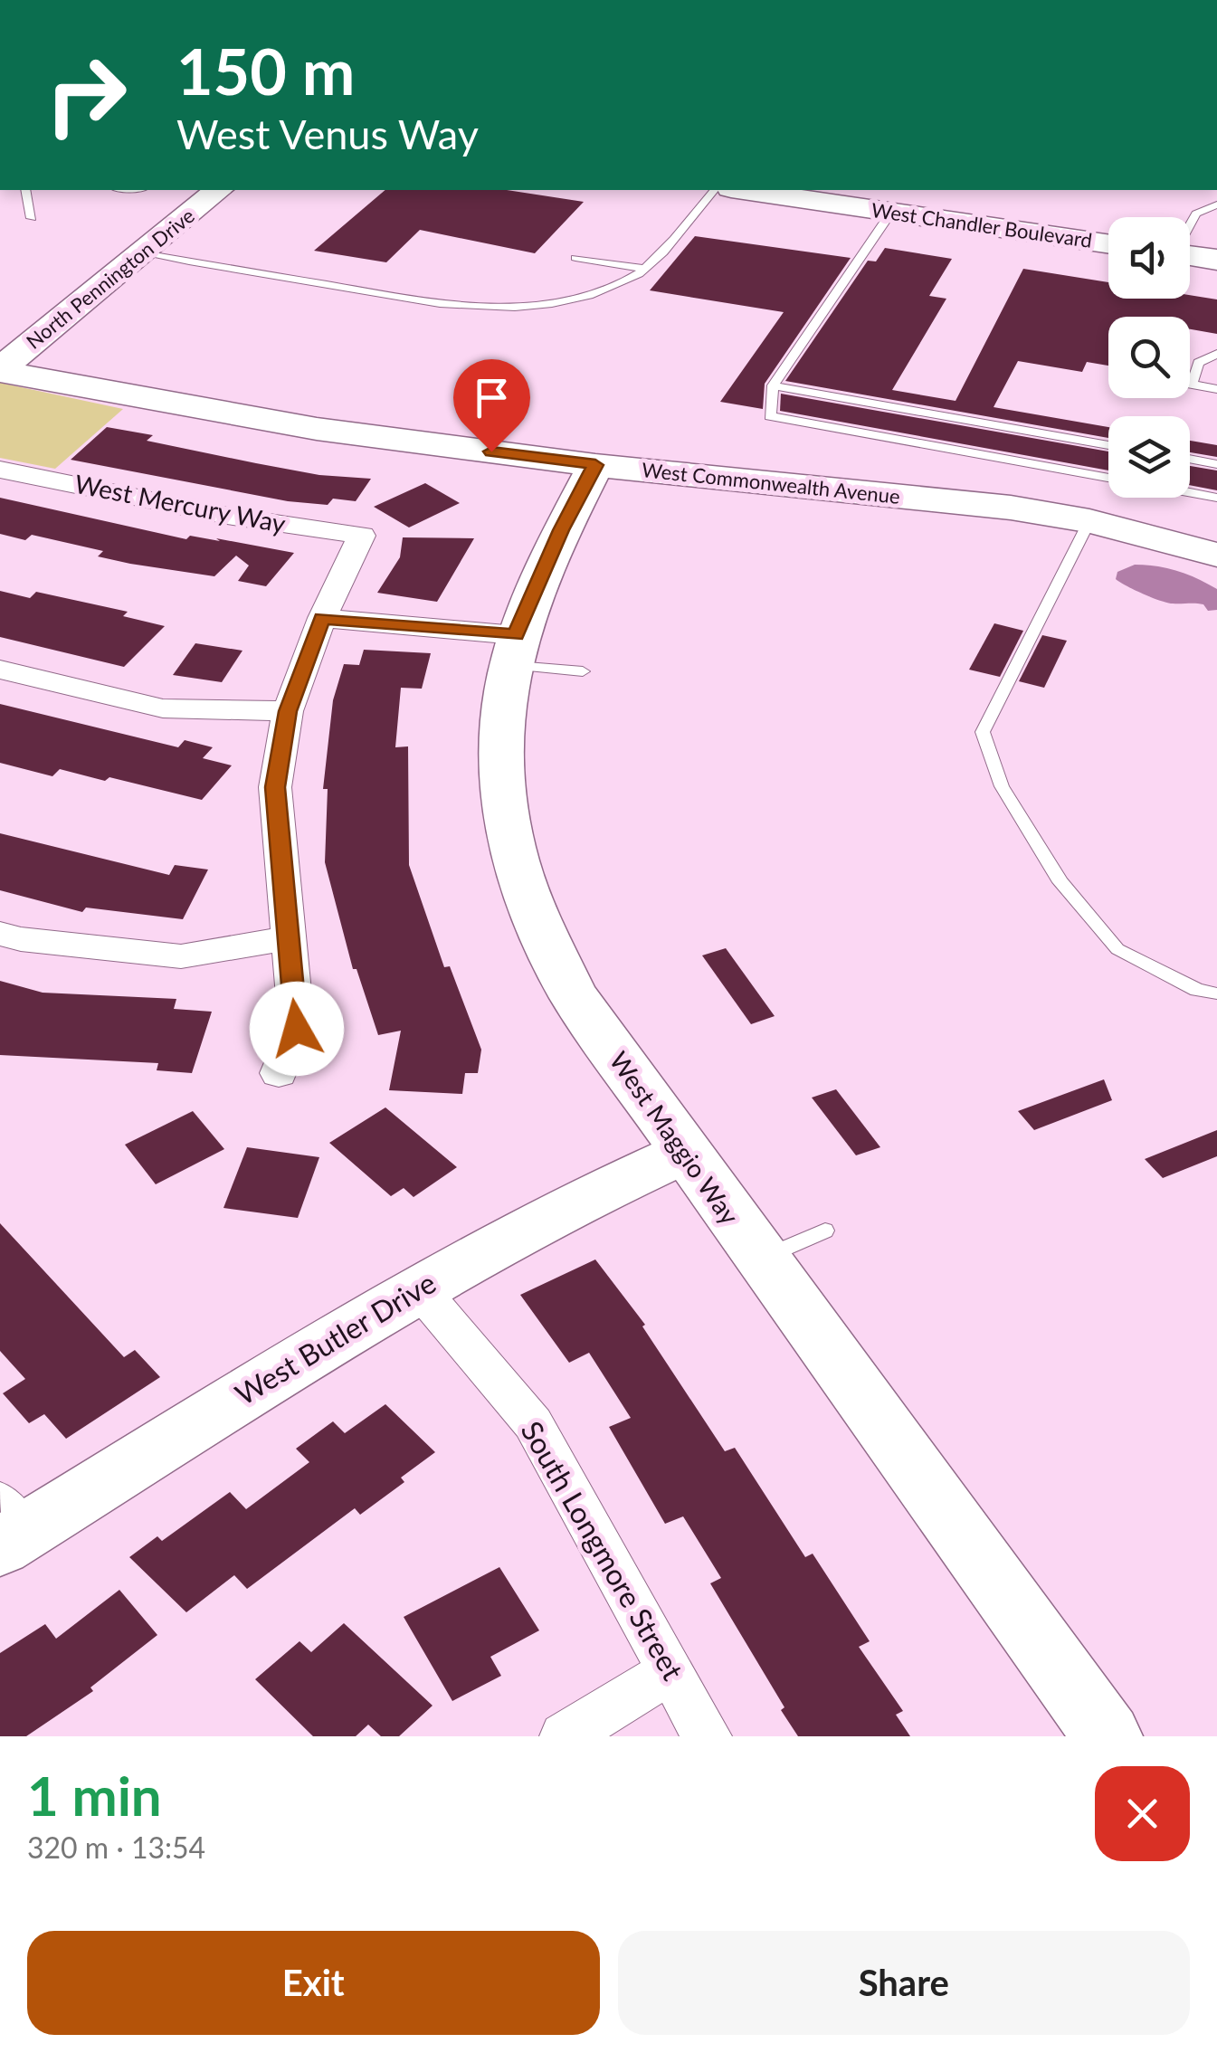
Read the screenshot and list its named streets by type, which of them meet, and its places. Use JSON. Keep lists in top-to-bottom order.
{
  "streets": {
    "street": [
      "West Chandler Boulevard",
      "North Pennington Drive",
      "West Commonwealth Avenue",
      "West Mercury Way",
      "West Maggio Way",
      "West Butler Drive",
      "South Longmore Street"
    ]
  },
  "crossings": [
    ["North Pennington Drive", "West Commonwealth Avenue"],
    ["West Commonwealth Avenue", "West Maggio Way"],
    ["West Maggio Way", "West Butler Drive"],
    ["West Butler Drive", "South Longmore Street"]
  ],
  "page": {
    "turn": ["150 m", "West Venus Way"],
    "heading": ["1 min", "320 m · 13:54"],
    "buttons": ["Exit", "Share"]
  }
}
